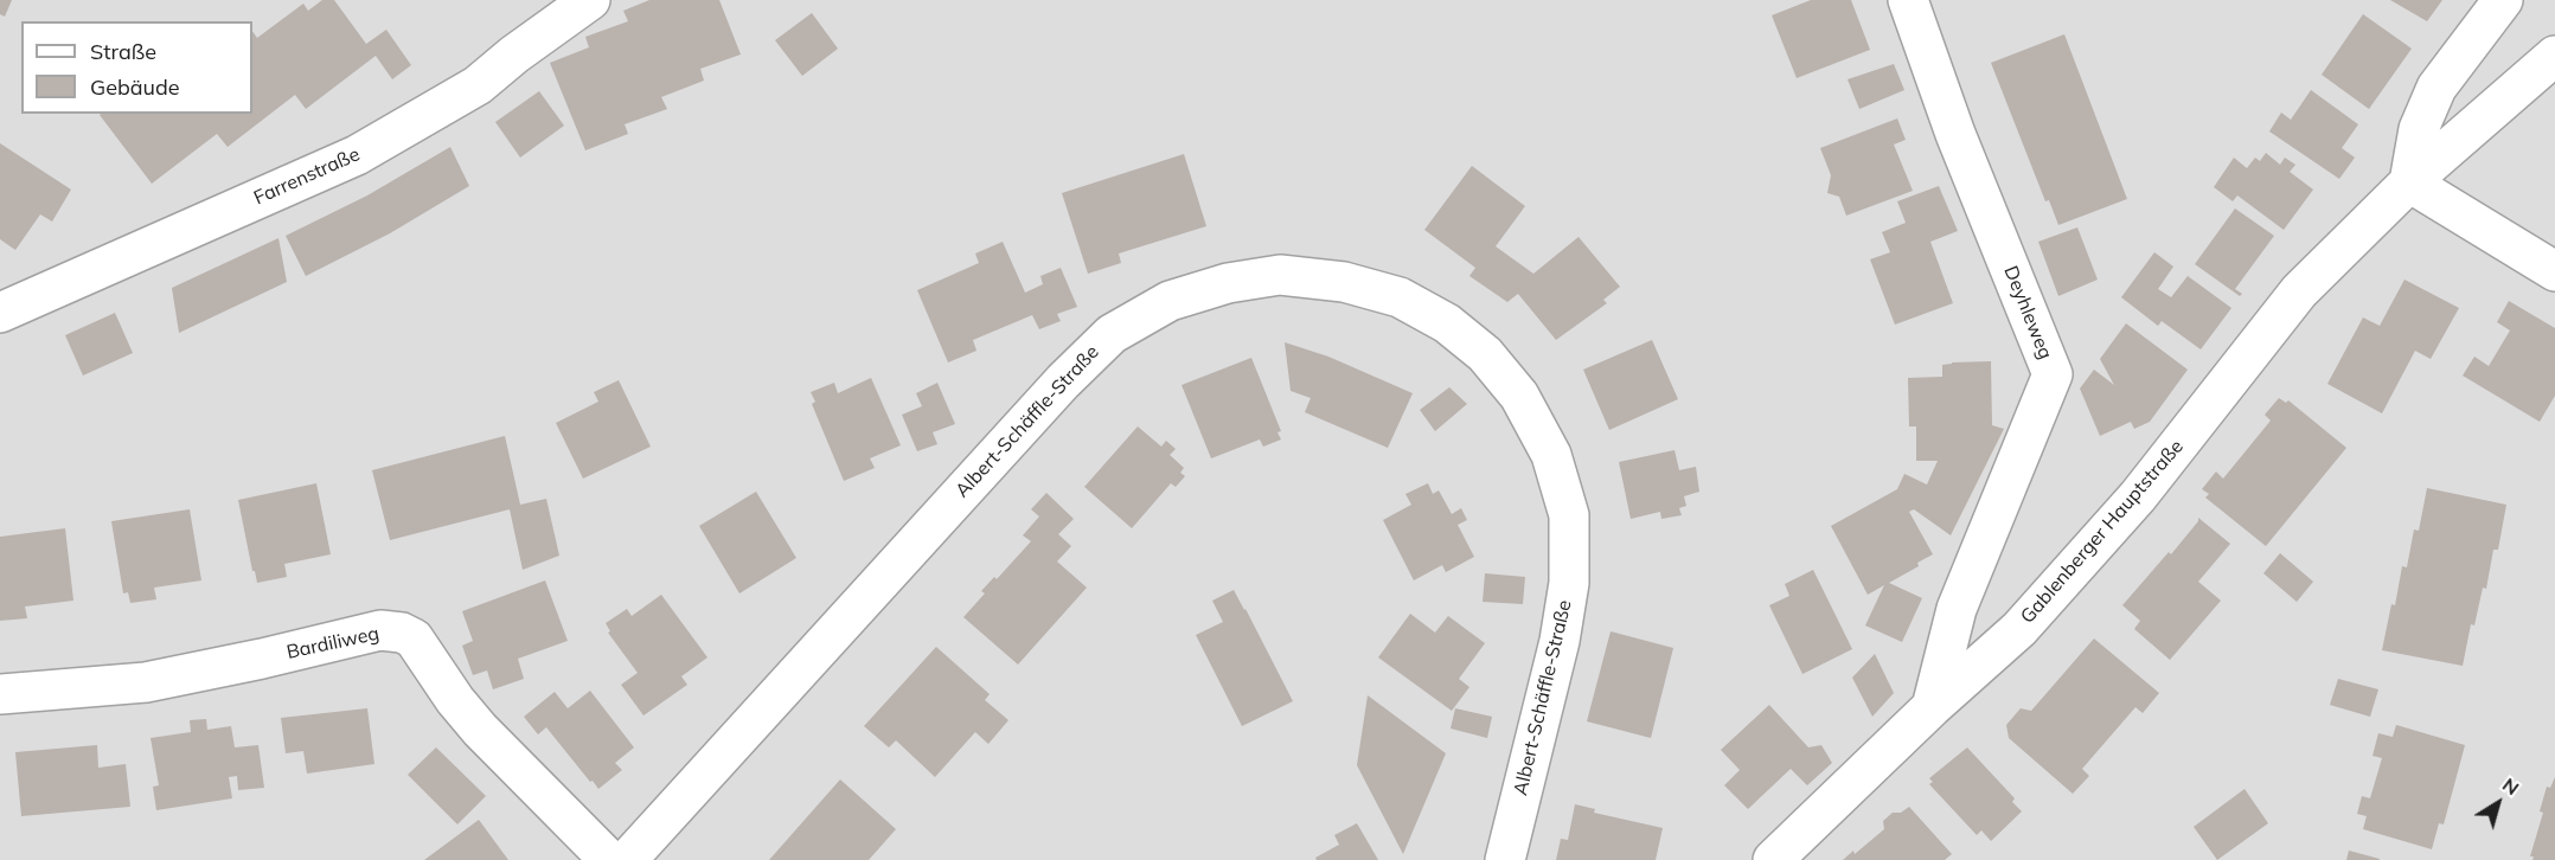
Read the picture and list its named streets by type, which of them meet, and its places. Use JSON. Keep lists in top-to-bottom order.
{
  "streets": {
    "street": [
      "Farrenstraße",
      "Deyhleweg",
      "Albert-Schäffle-Straße",
      "Gablenberger Hauptstraße",
      "Bardiliweg"
    ]
  },
  "crossings": [
    ["Deyhleweg", "Gablenberger Hauptstraße"]
  ],
  "legend": ["Straße", "Gebäude"],
  "north": "top right"
}
